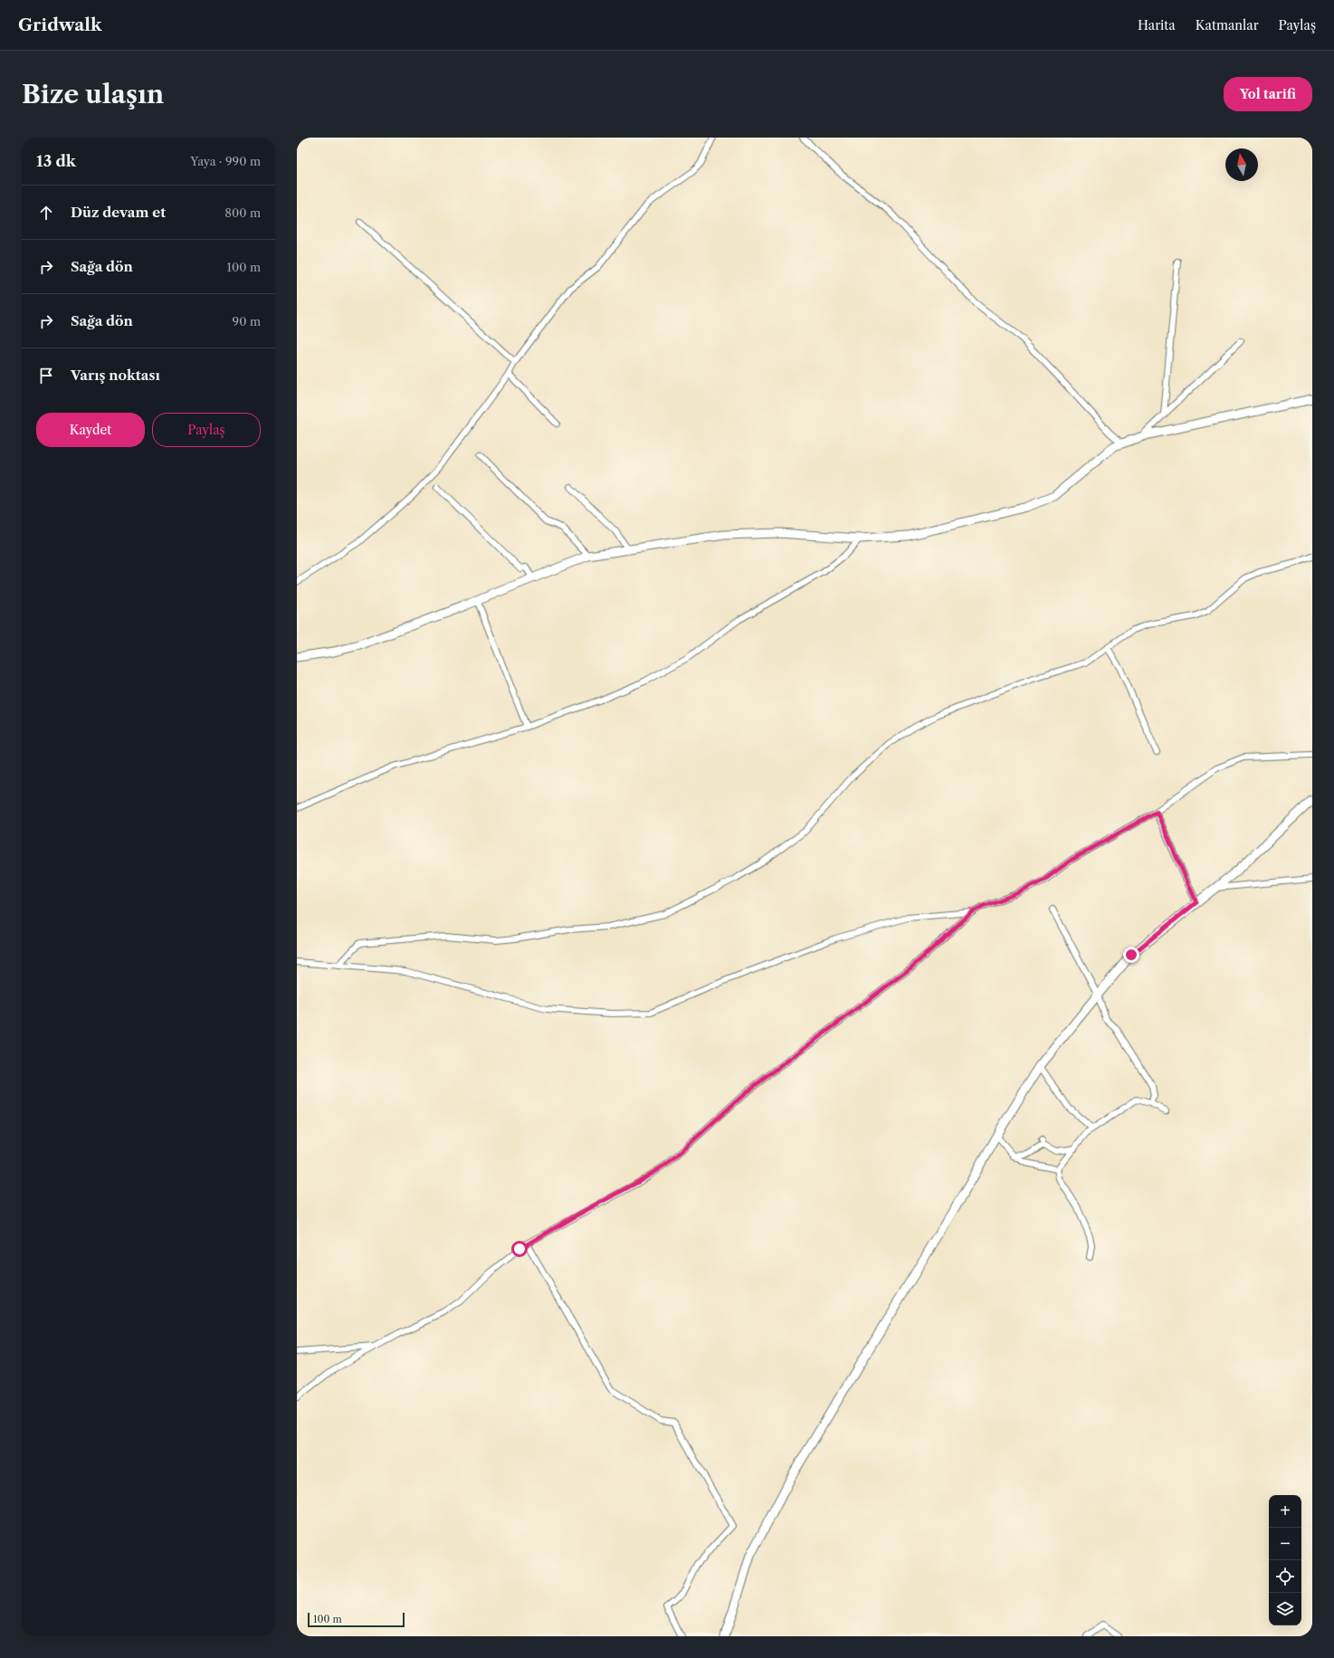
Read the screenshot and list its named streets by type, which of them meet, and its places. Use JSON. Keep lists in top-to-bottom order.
{
  "scale_bar": "100 m",
  "north": "top",
  "page": {
    "header": "Gridwalk",
    "nav": ["Harita", "Katmanlar", "Paylaş"],
    "buttons": [
      "Yol tarifi",
      ["Kaydet", "Paylaş"]
    ],
    "title": "Bize ulaşın",
    "heading": ["13 dk", "Yaya · 990 m"],
    "list": [
      ["Düz devam et", "800 m"],
      ["Sağa dön", "100 m"],
      ["Sağa dön", "90 m"],
      "Varış noktası"
    ],
    "map_buttons": ["+", "−"],
    "scale": "100 m"
  }
}
